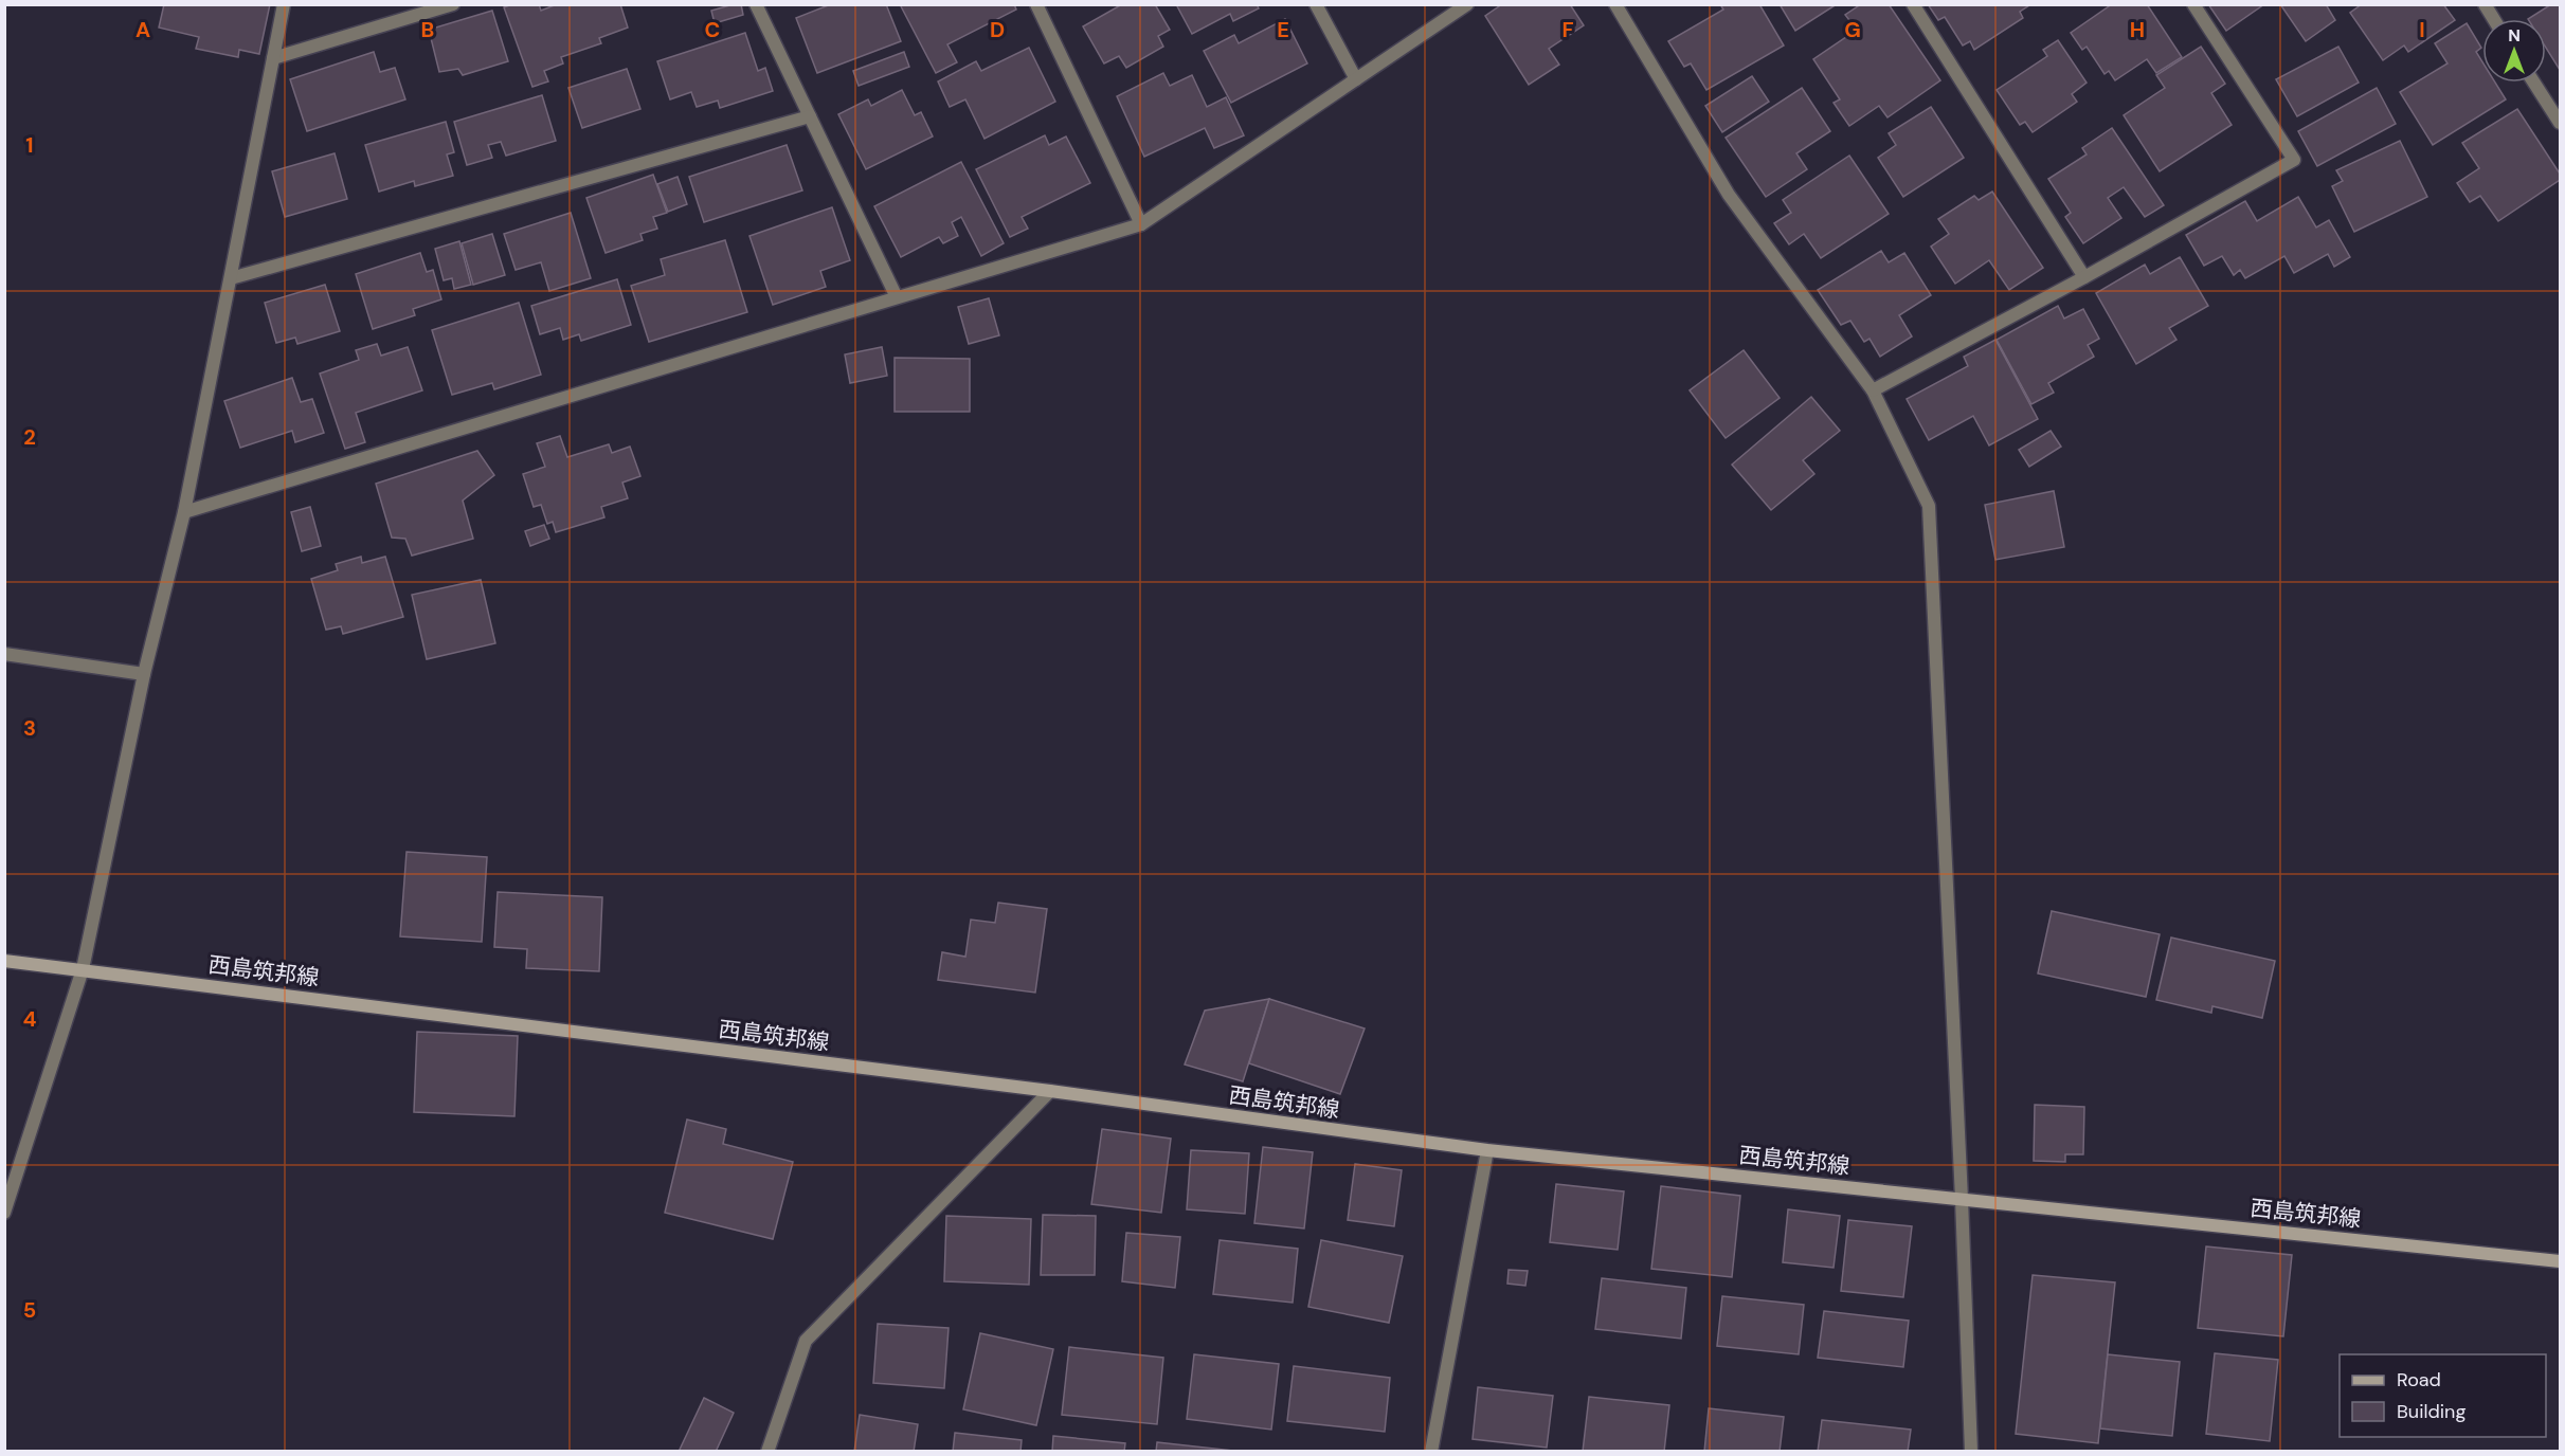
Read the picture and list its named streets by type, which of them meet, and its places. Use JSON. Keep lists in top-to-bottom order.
{
  "streets": {
    "main road": ["西島筑邦線"]
  },
  "legend": ["Road", "Building"],
  "north": "top",
  "grid": {
    "columns": [
      "A",
      "B",
      "C",
      "D",
      "E",
      "F",
      "G",
      "H",
      "I"
    ],
    "rows": [
      "1",
      "2",
      "3",
      "4",
      "5"
    ]
  }
}
